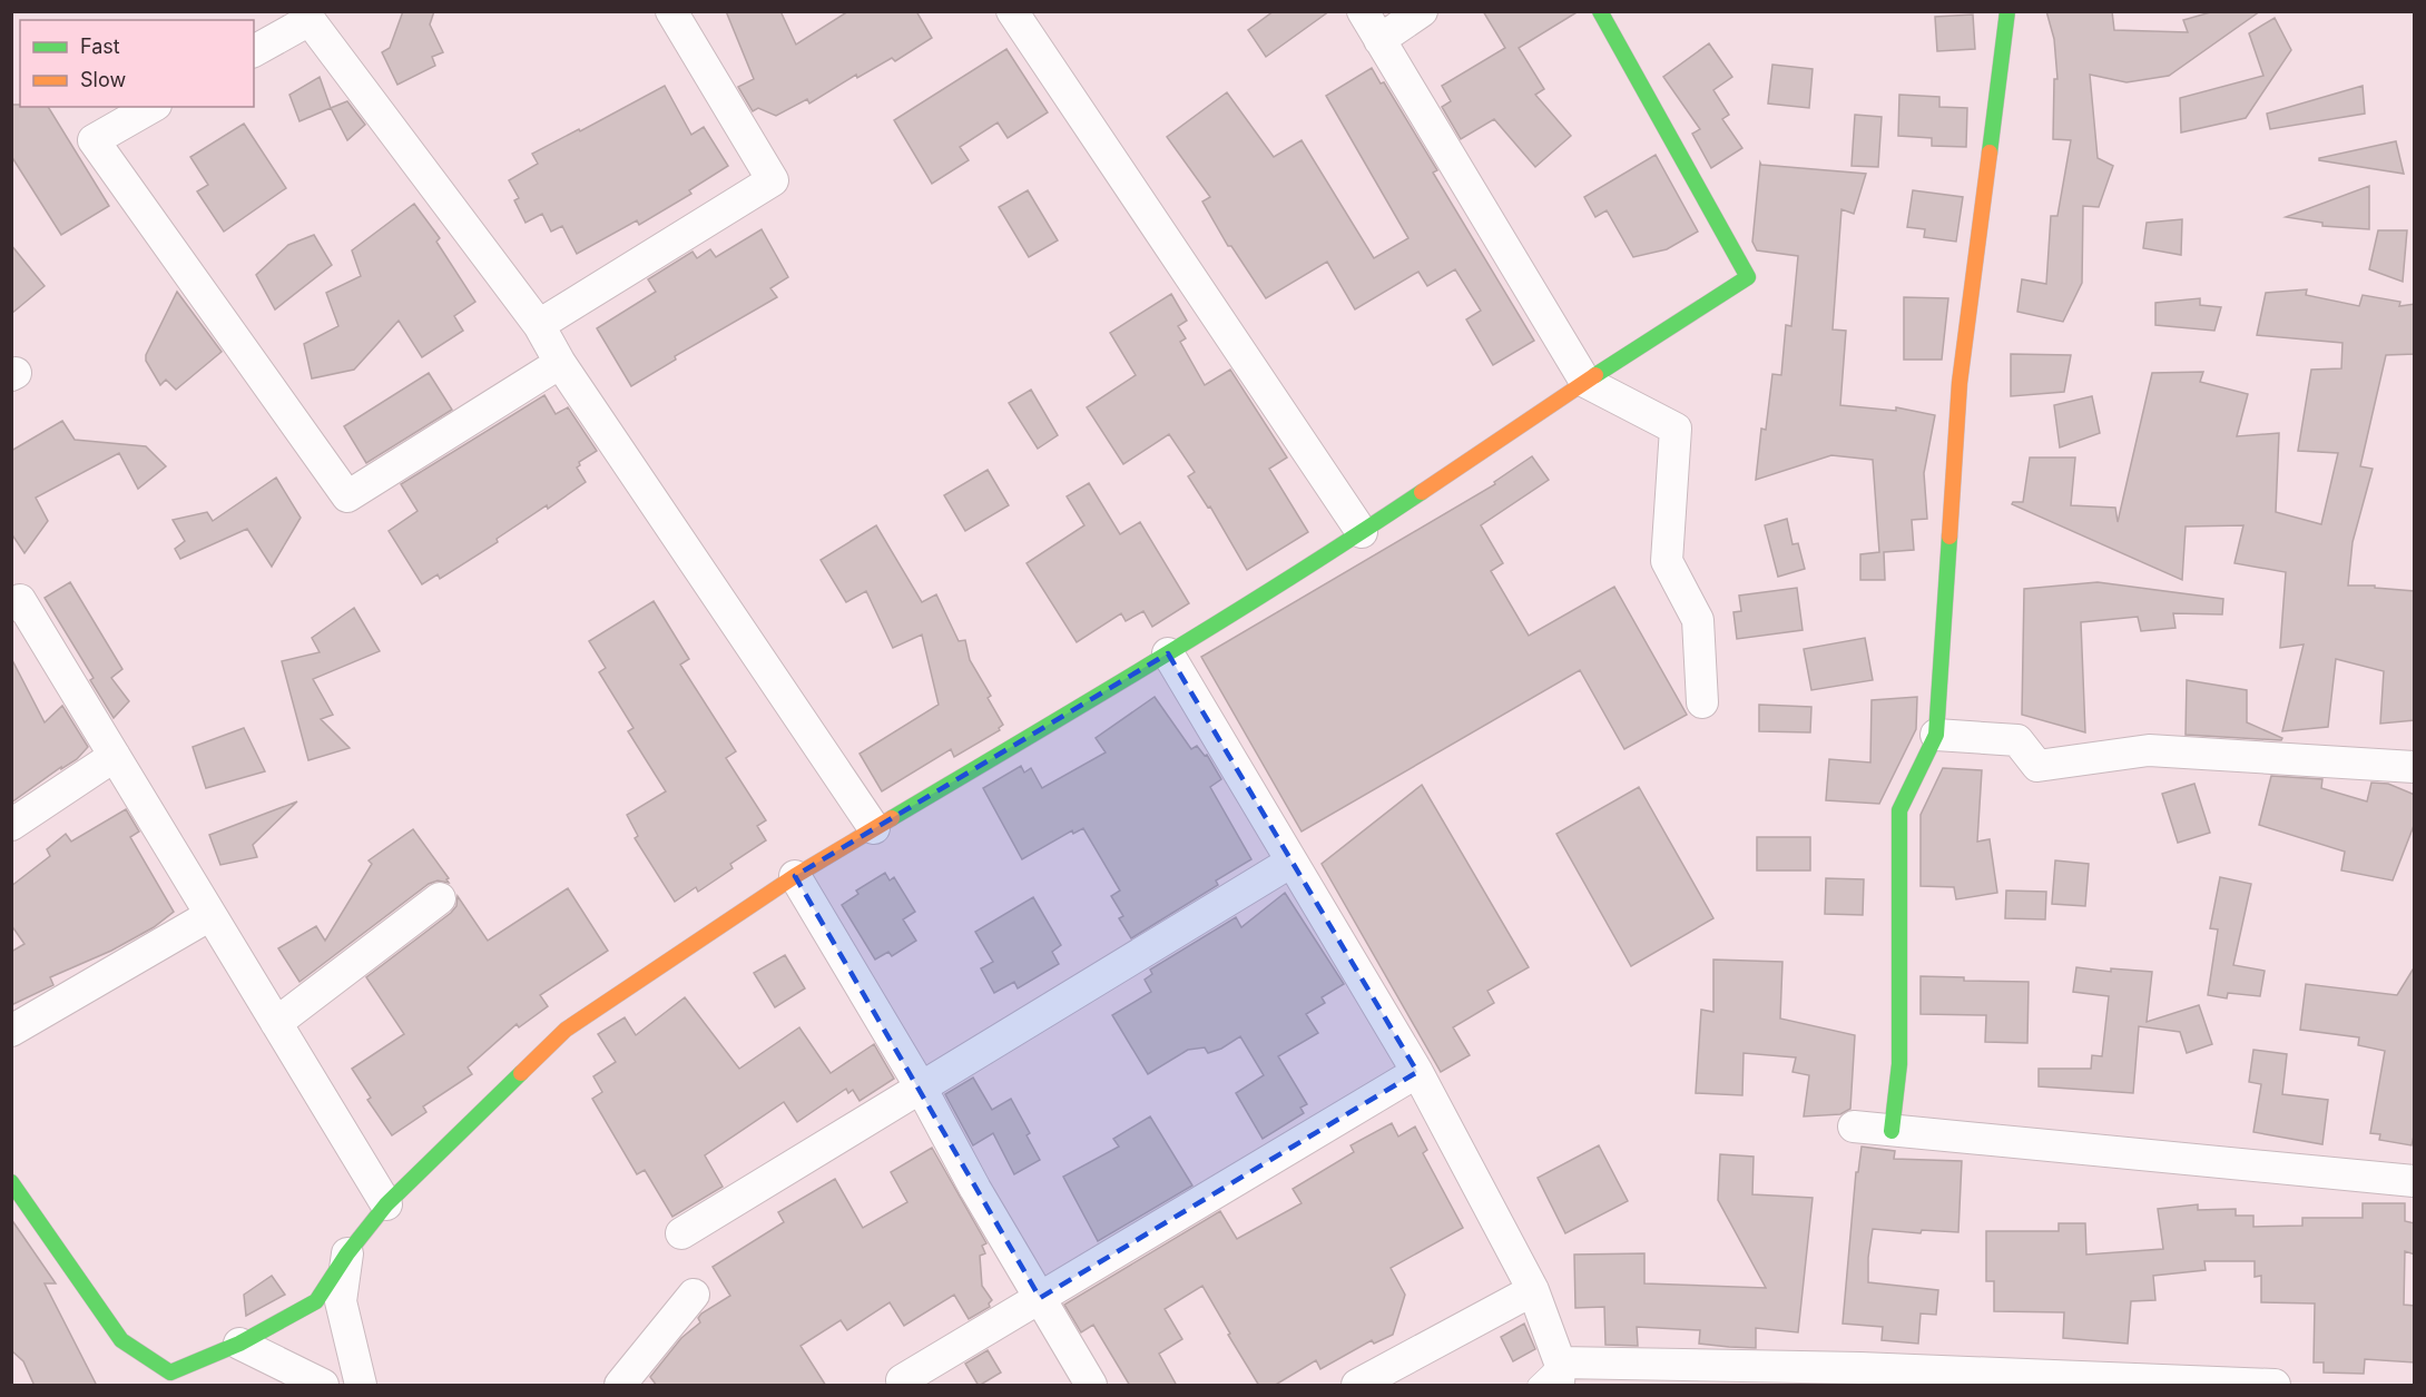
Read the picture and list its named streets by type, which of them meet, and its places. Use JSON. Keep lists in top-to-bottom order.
{
  "legend": ["Fast", "Slow"]
}
